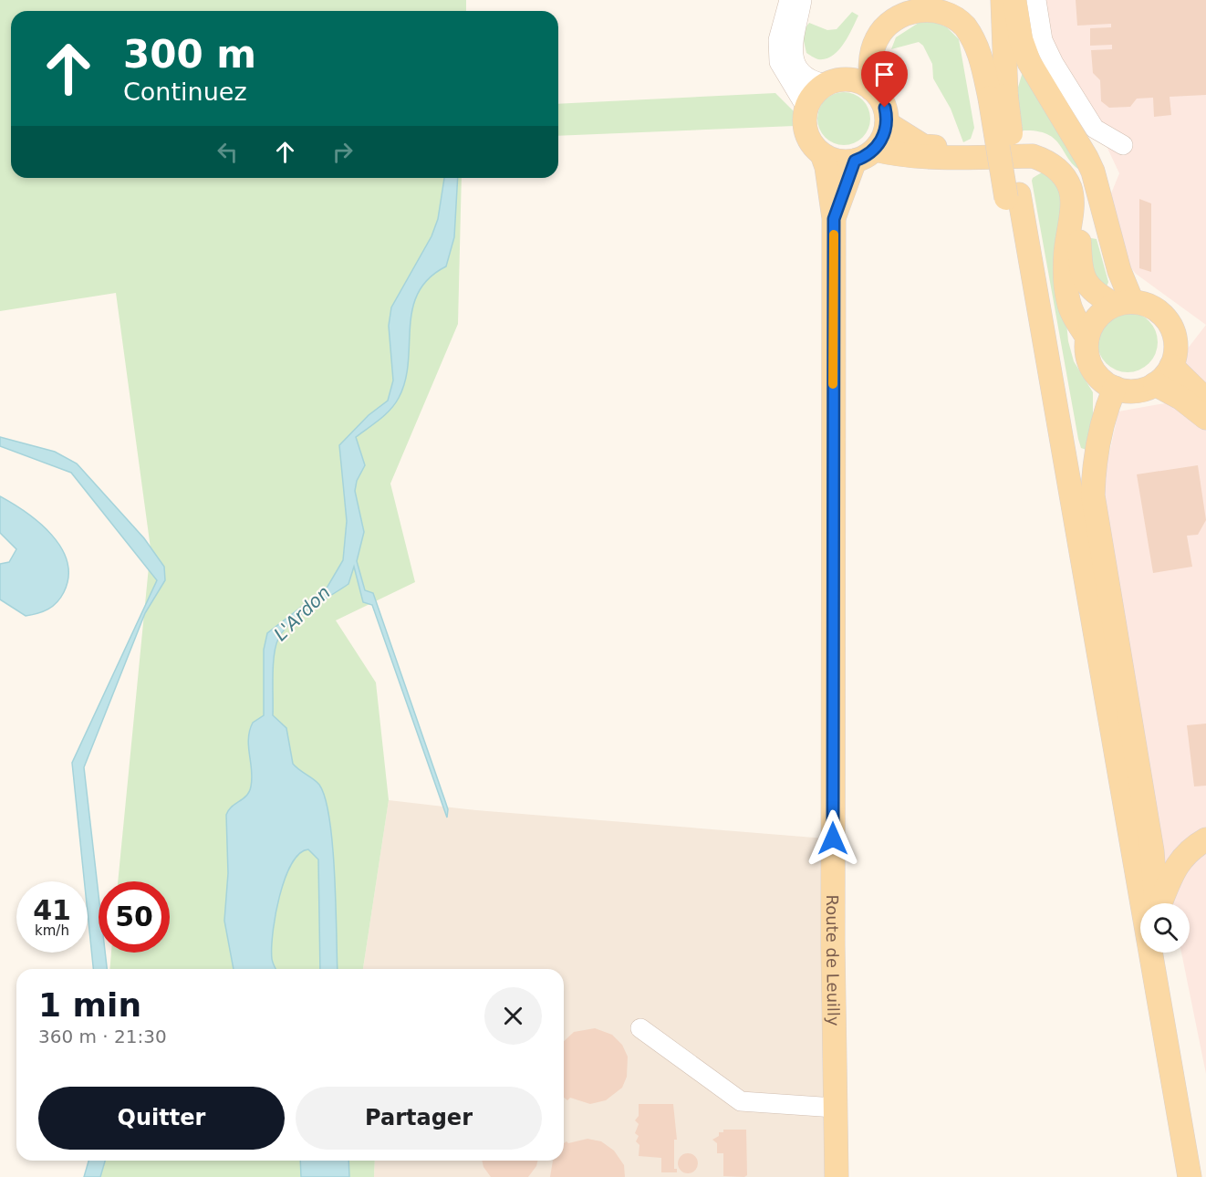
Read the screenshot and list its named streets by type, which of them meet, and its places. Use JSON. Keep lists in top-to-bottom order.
{
  "streets": {
    "main road": ["Route de Leuilly"]
  },
  "water": ["L'Ardon"],
  "page": {
    "turn": ["300 m", "Continuez"],
    "speed": "41 km/h",
    "limit": "50",
    "heading": ["1 min", "360 m · 21:30"],
    "buttons": ["Quitter", "Partager"]
  }
}
